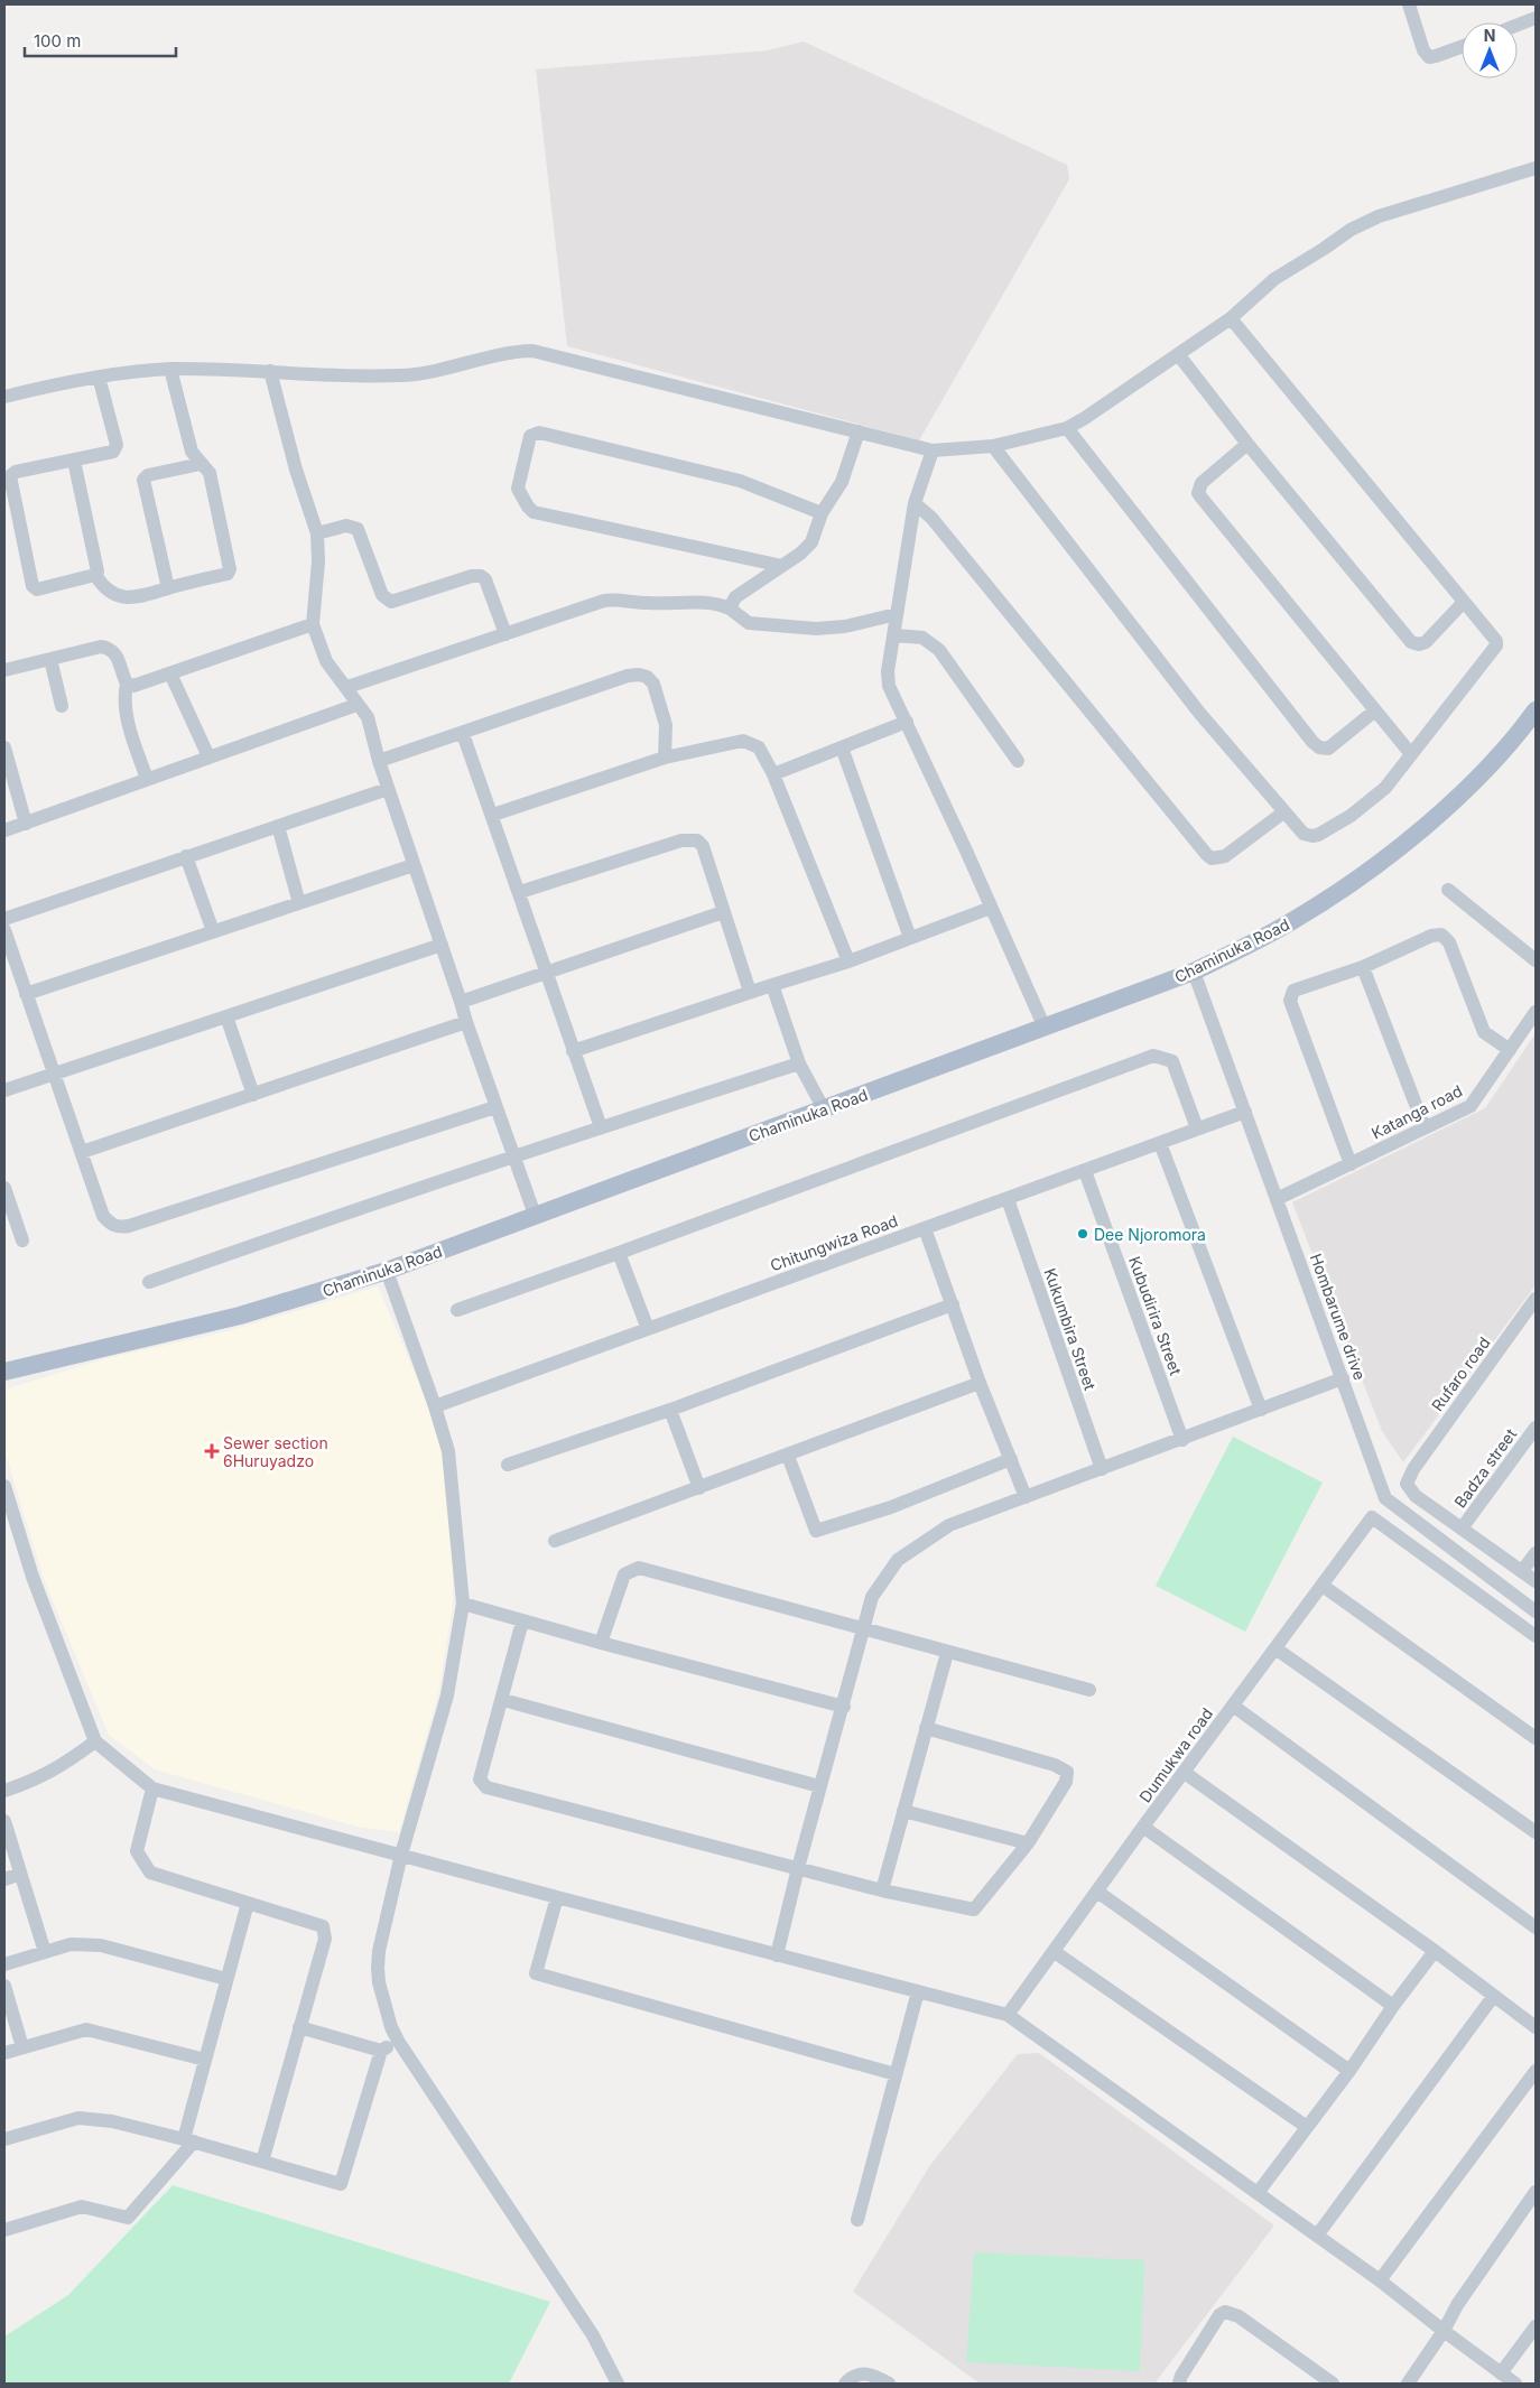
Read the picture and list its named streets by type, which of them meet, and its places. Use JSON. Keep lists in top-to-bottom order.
{
  "streets": {
    "main road": ["Chaminuka Road"],
    "street": [
      "Katanga road",
      "Chitungwiza Road",
      "Kubudirira Street",
      "Hombarume drive",
      "Kukumbira Street",
      "Rufaro road",
      "Badza street",
      "Dumukwa road"
    ]
  },
  "crossings": [
    ["Chaminuka Road", "Hombarume drive"],
    ["Katanga road", "Hombarume drive"],
    ["Chitungwiza Road", "Kubudirira Street"],
    ["Chitungwiza Road", "Hombarume drive"],
    ["Chitungwiza Road", "Kukumbira Street"],
    ["Rufaro road", "Badza street"]
  ],
  "places": {
    "other": ["Dee Njoromora"],
    "health": ["Sewer section 6Huruyadzo"]
  },
  "scale_bar": "100 m",
  "north": "top"
}
